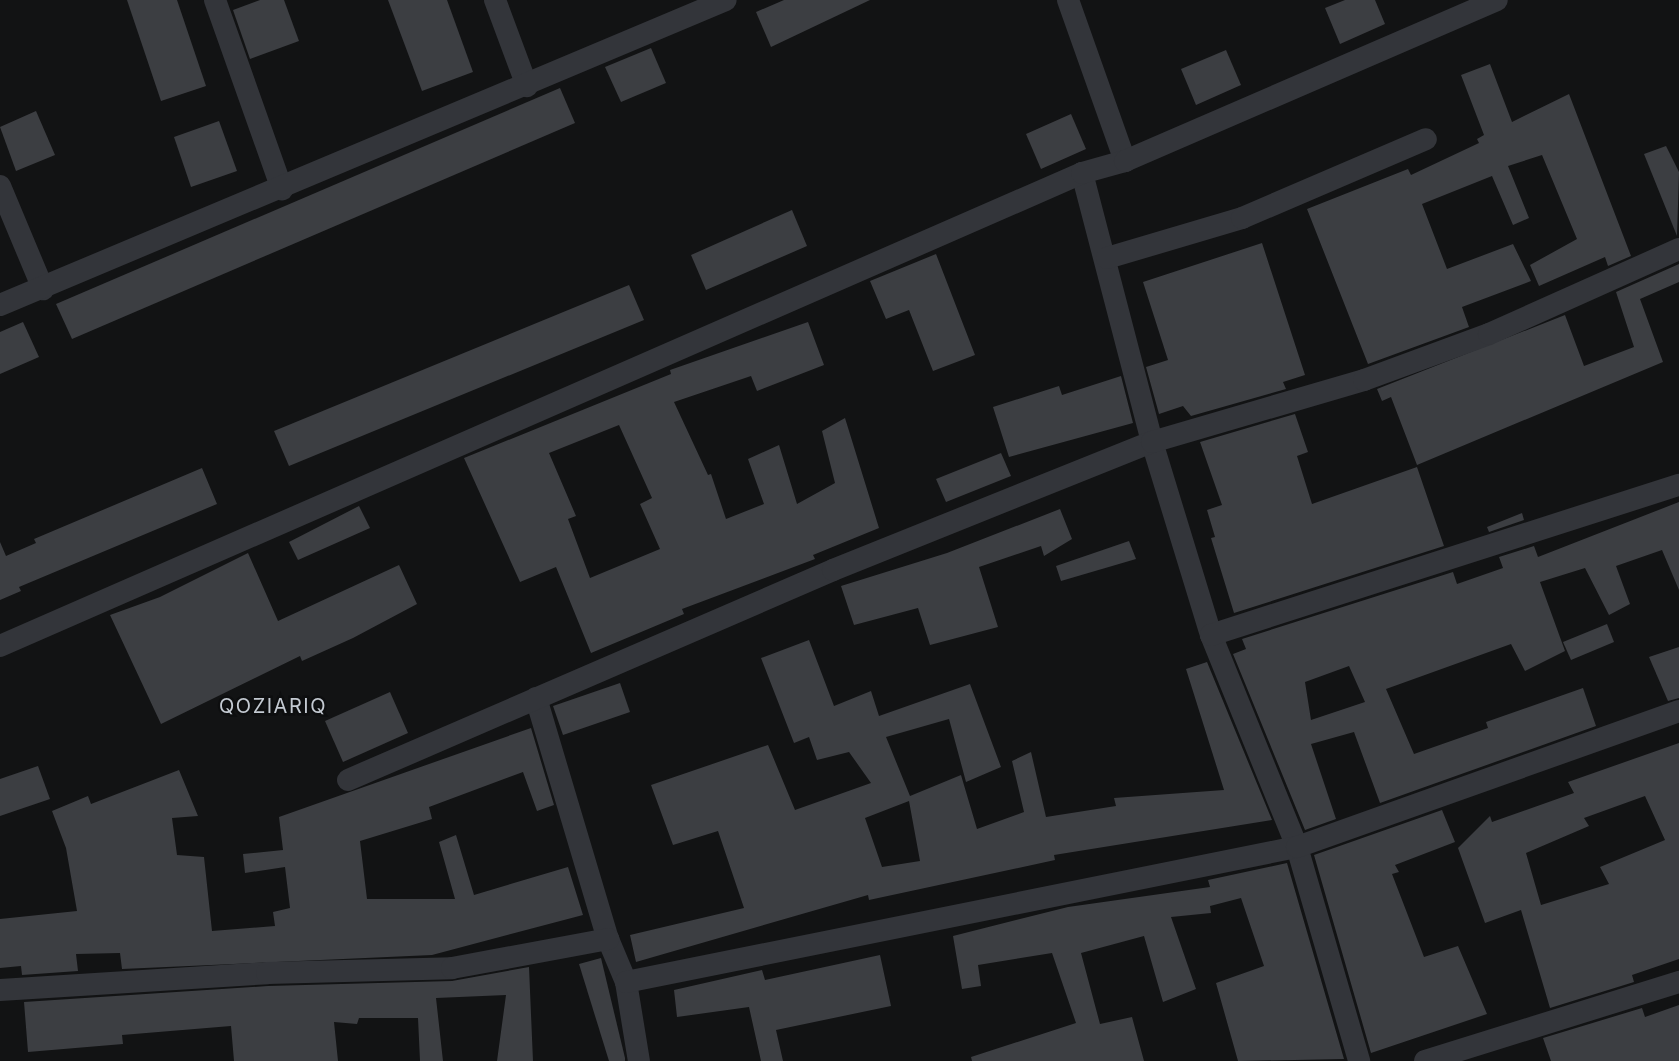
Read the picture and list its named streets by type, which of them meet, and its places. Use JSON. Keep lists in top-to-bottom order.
{
  "districts": ["QOZIARIQ"]
}
